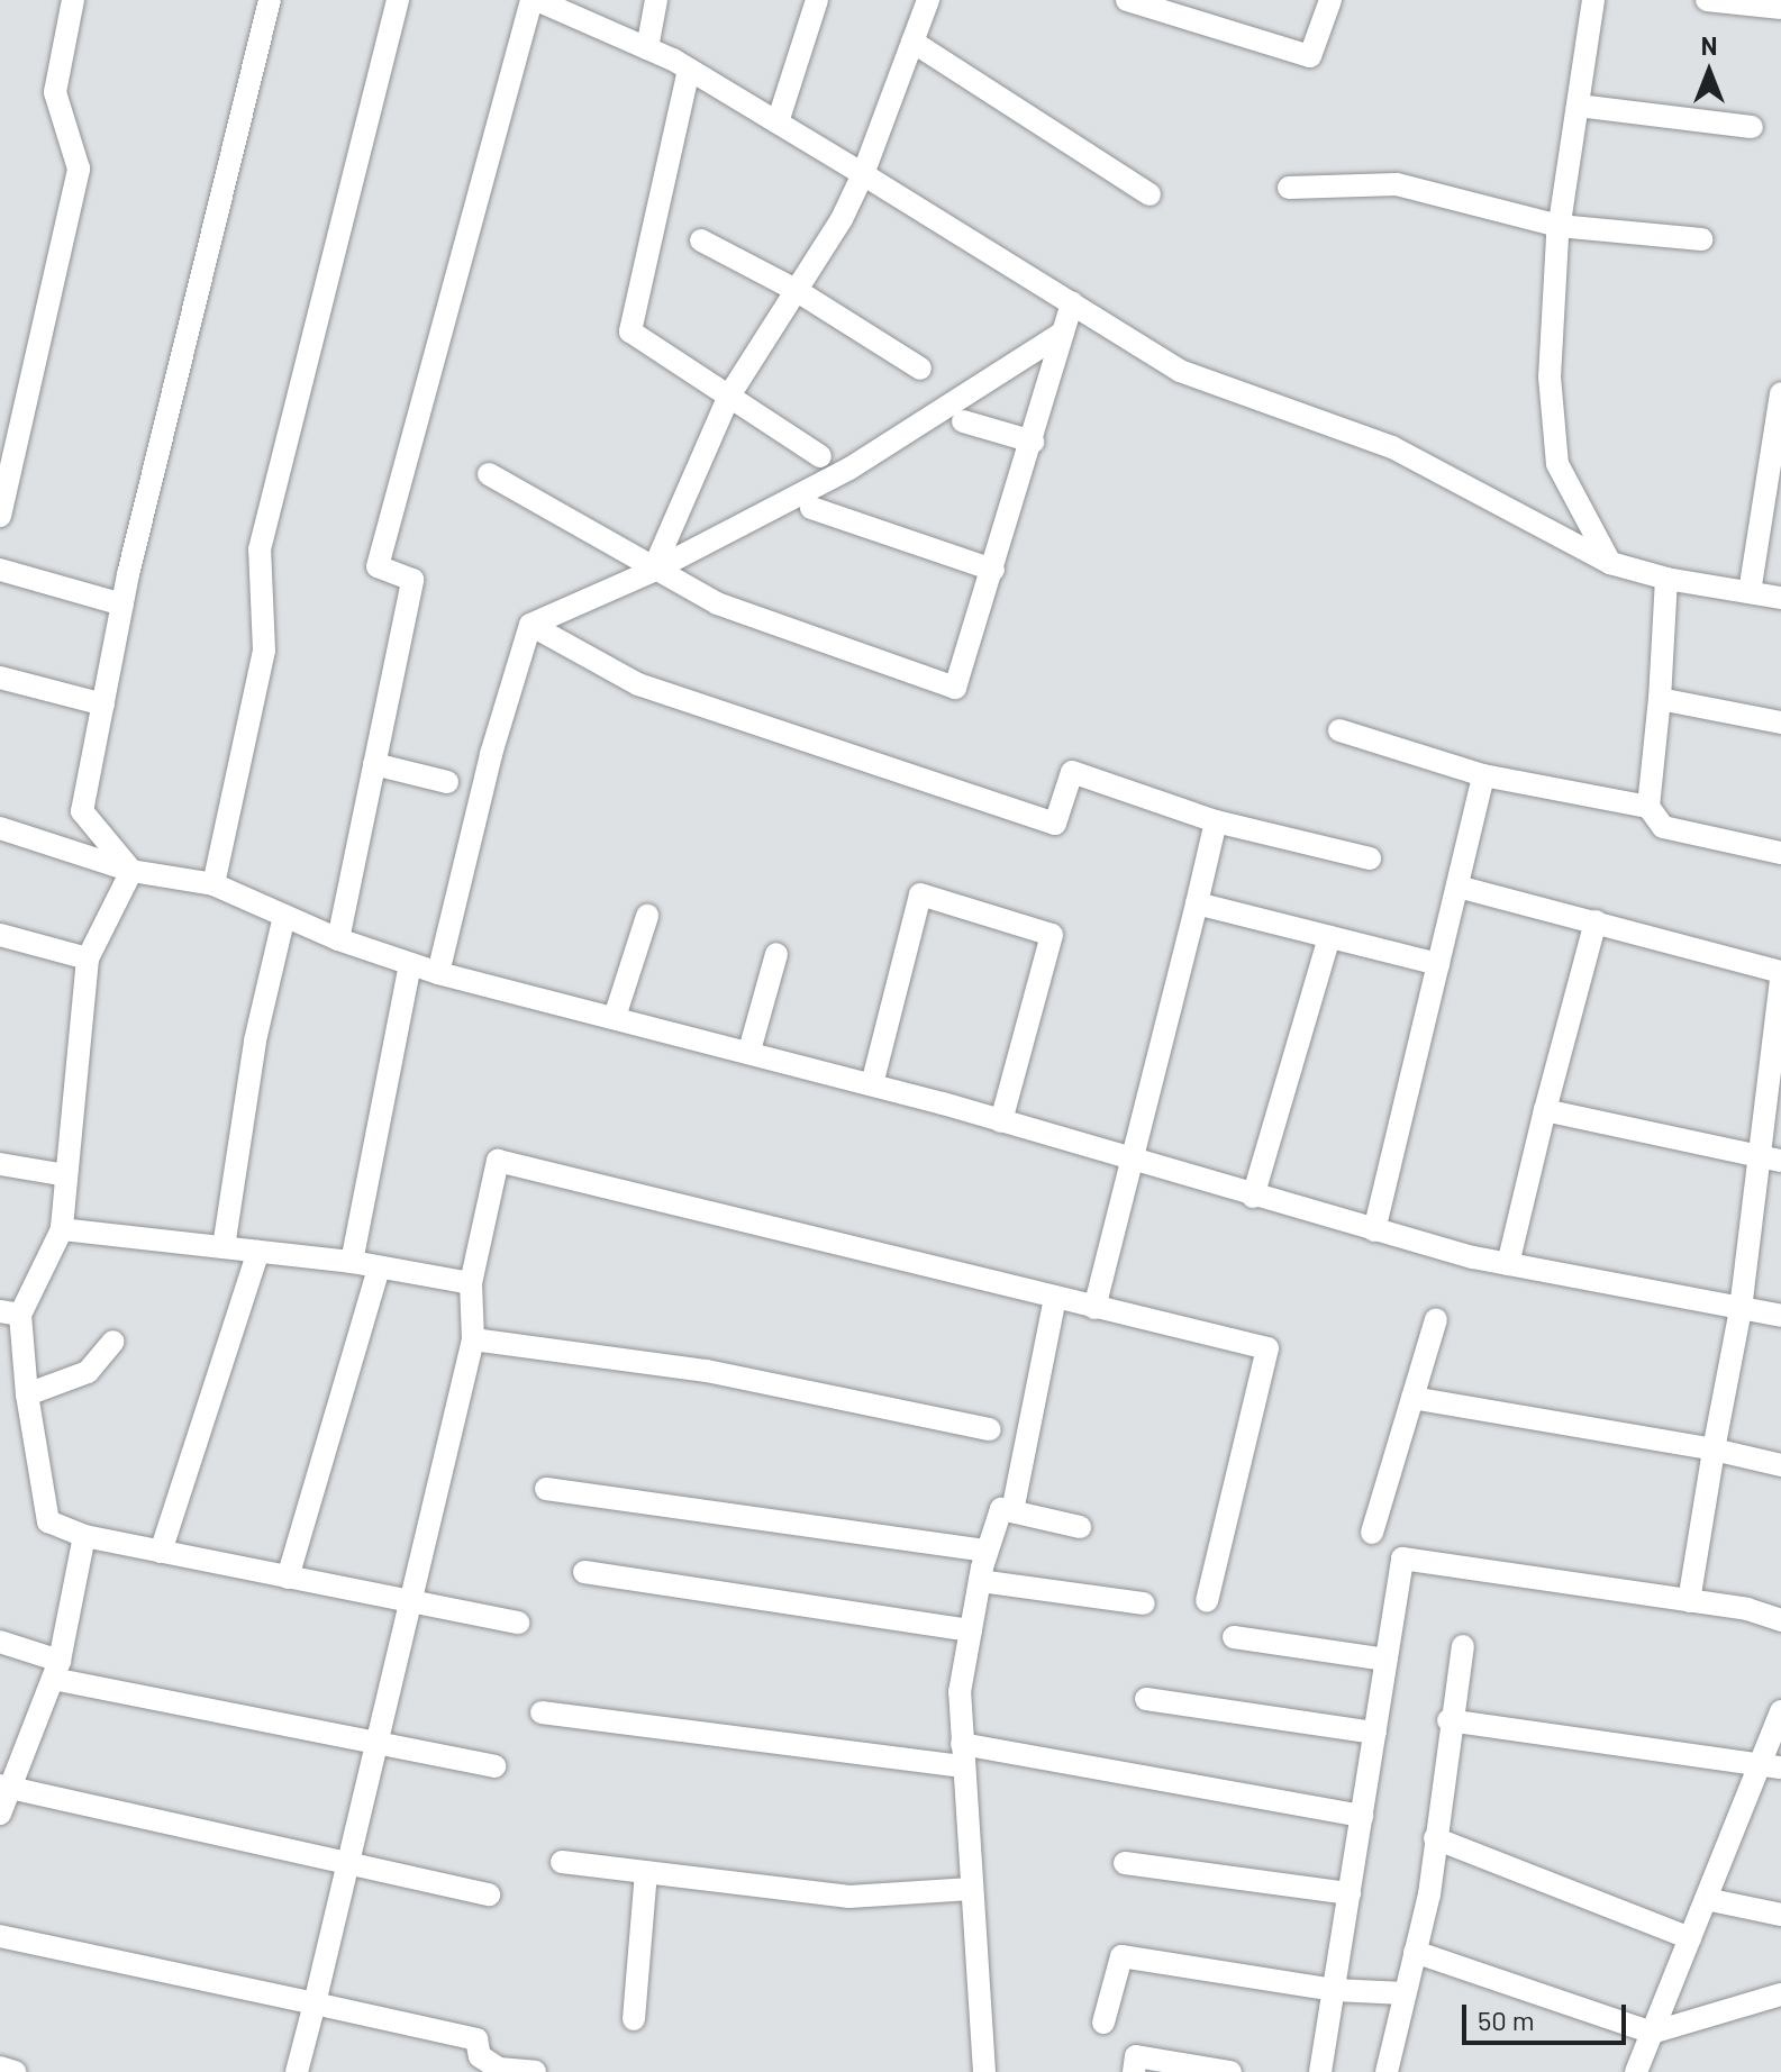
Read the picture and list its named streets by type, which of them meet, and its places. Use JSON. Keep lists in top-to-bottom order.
{
  "scale_bar": "50 m",
  "north": "top"
}
